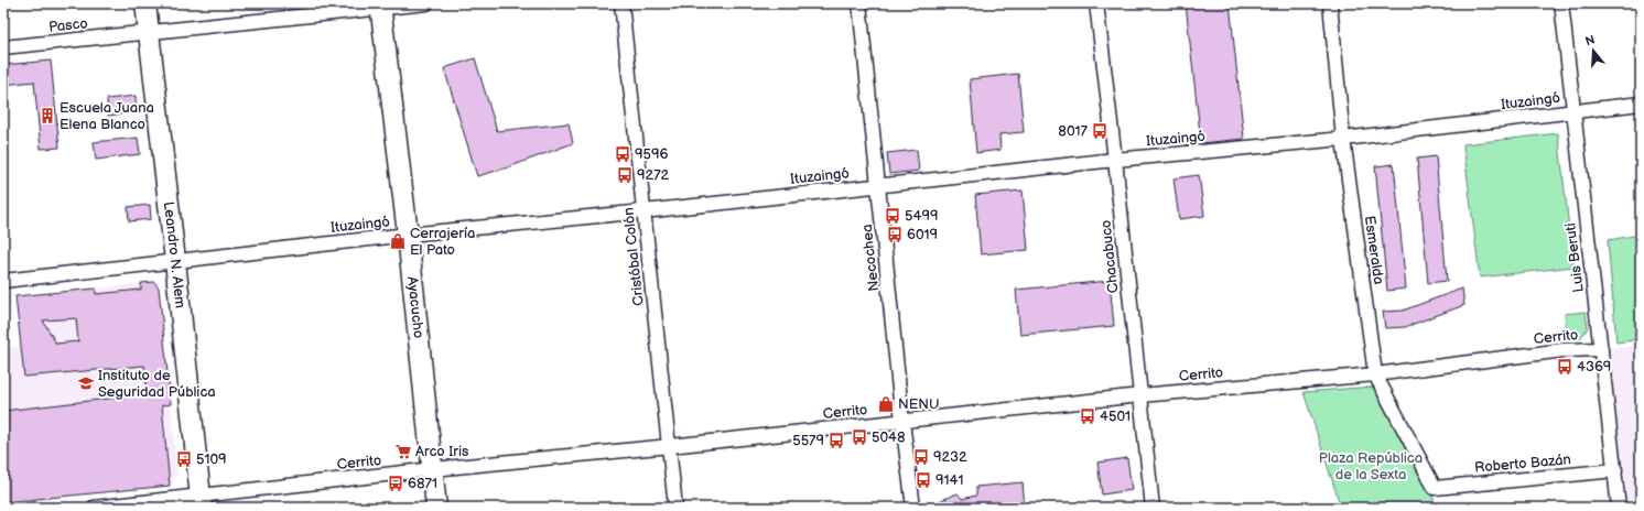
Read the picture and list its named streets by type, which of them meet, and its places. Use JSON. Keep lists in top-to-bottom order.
{
  "streets": {
    "main road": ["Leandro N. Alem", "Ayacucho"],
    "street": [
      "Pasco",
      "Ituzaingó",
      "Esmeralda",
      "Cristóbal Colón",
      "Chacabuco",
      "Necochea",
      "Luis Beruti",
      "Cerrito",
      "Roberto Bazán"
    ]
  },
  "crossings": [
    ["Pasco", "Leandro N. Alem"],
    ["Pasco", "Ayacucho"],
    ["Ituzaingó", "Esmeralda"],
    ["Ituzaingó", "Leandro N. Alem"],
    ["Ituzaingó", "Cristóbal Colón"],
    ["Ituzaingó", "Chacabuco"],
    ["Ituzaingó", "Necochea"],
    ["Ituzaingó", "Luis Beruti"],
    ["Ituzaingó", "Ayacucho"],
    ["Esmeralda", "Cerrito"],
    ["Esmeralda", "Roberto Bazán"],
    ["Leandro N. Alem", "Cerrito"],
    ["Cristóbal Colón", "Cerrito"],
    ["Chacabuco", "Cerrito"],
    ["Necochea", "Cerrito"],
    ["Luis Beruti", "Cerrito"],
    ["Luis Beruti", "Roberto Bazán"],
    ["Ayacucho", "Cerrito"]
  ],
  "parks": ["Plaza República de la Sexta"],
  "places": {
    "building": ["Escuela Juana Elena Blanco"],
    "bus stop": [
      "8017",
      "9596",
      "9272",
      "5499",
      "6019",
      "4369",
      "4501",
      "5048",
      "5579",
      "9232",
      "5109",
      "9141",
      "6871"
    ],
    "shop": ["Cerrajería El Pato", "NENU"],
    "school or university": ["Instituto de Seguridad Pública"],
    "supermarket": ["Arco Iris"]
  },
  "north": "top"
}
